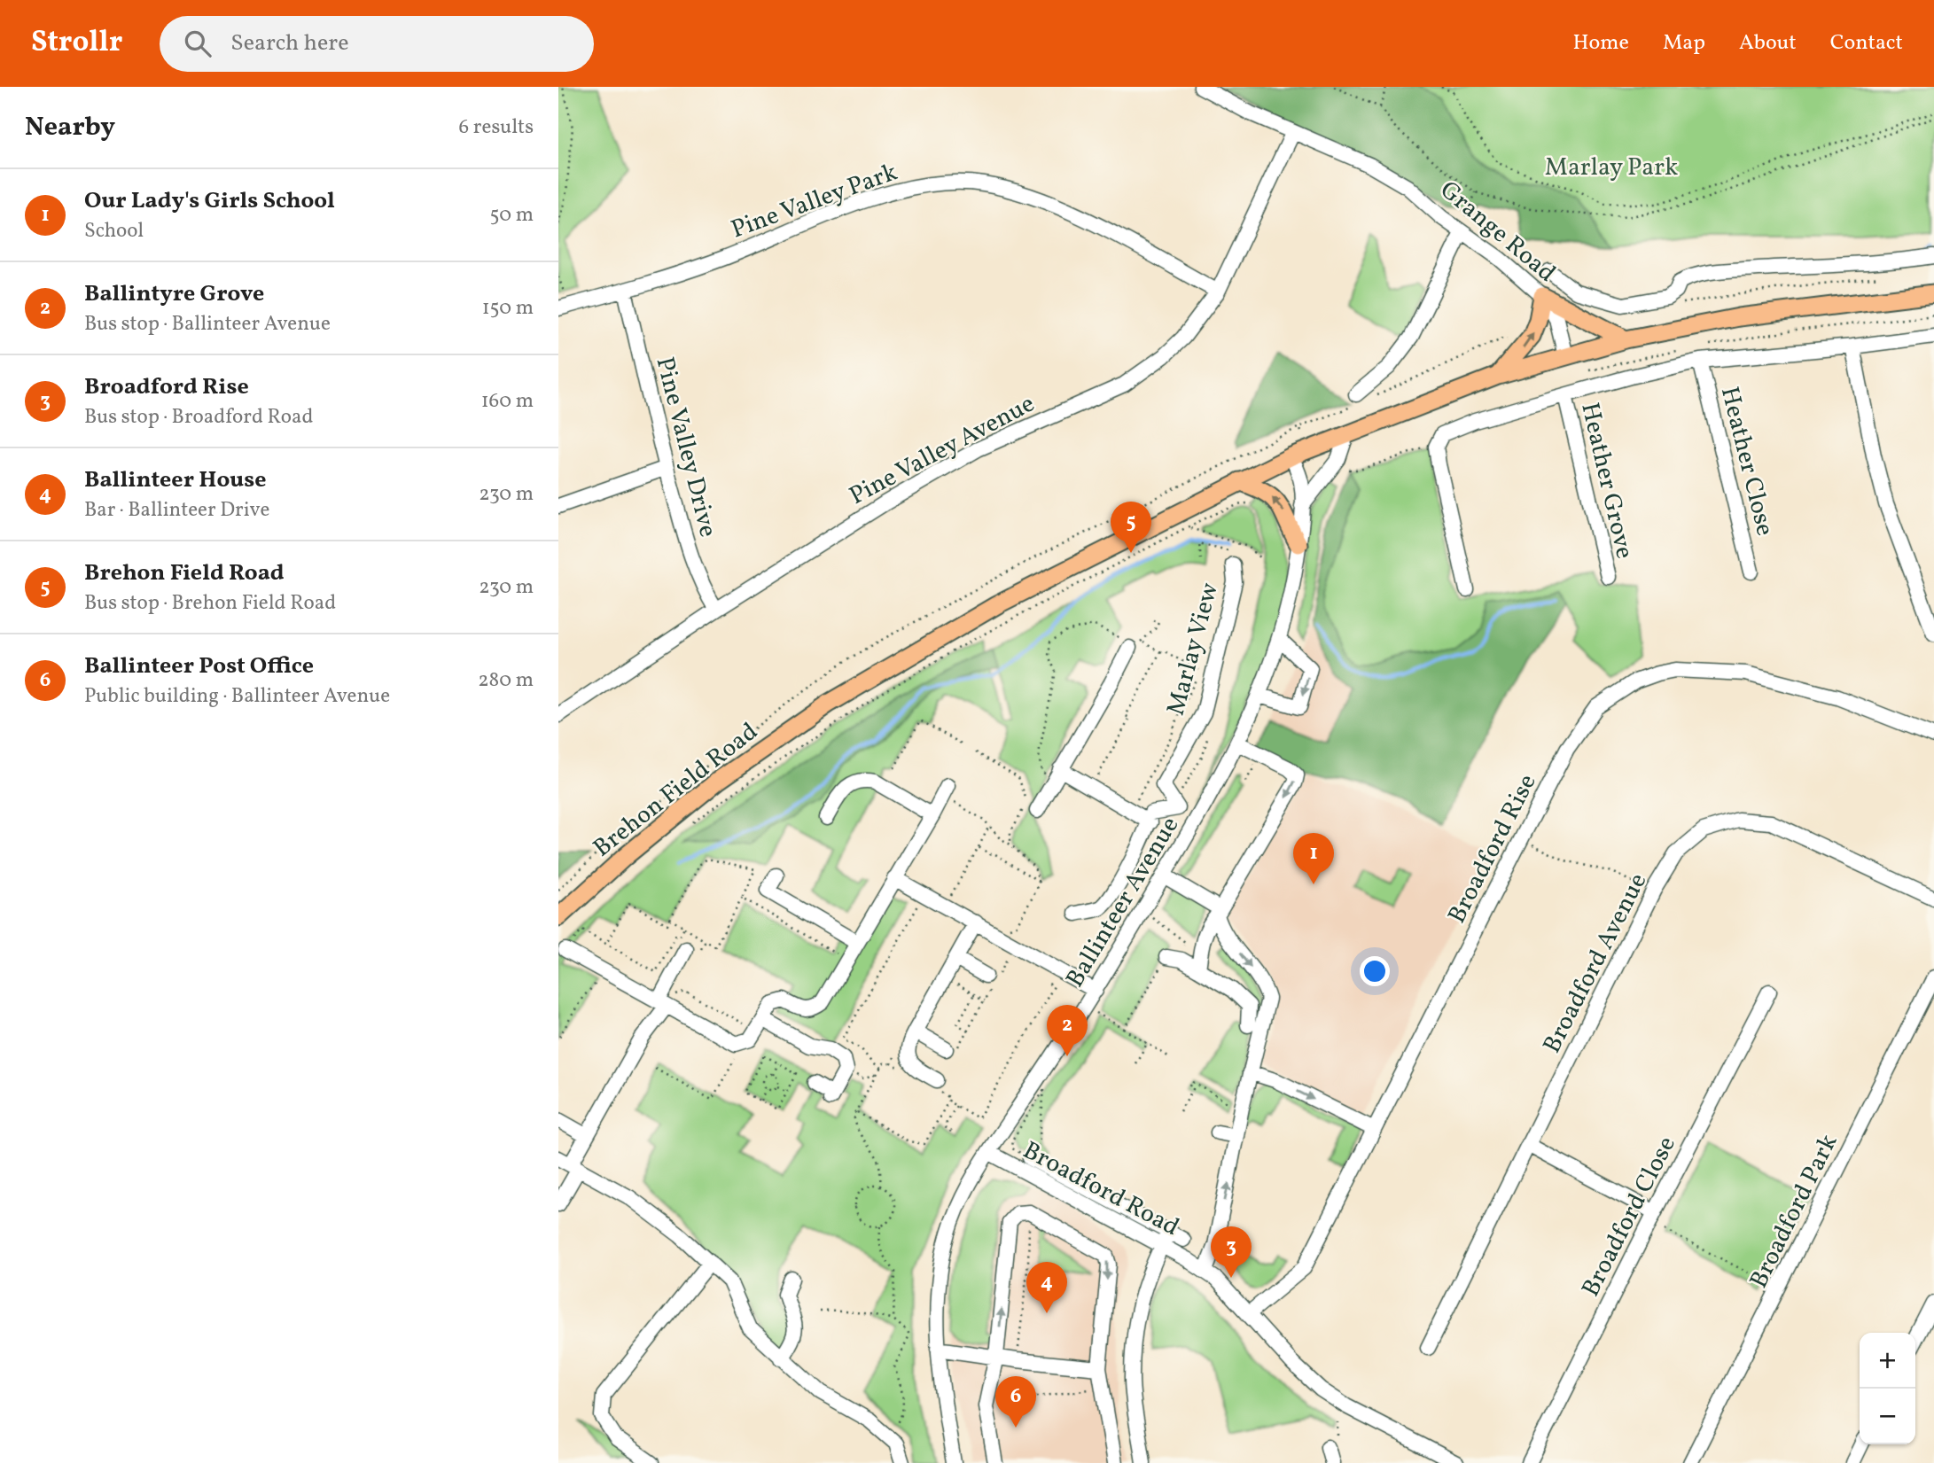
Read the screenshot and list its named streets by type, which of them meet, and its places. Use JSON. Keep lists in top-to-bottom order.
{
  "streets": {
    "main road": ["Brehon Field Road"],
    "street": [
      "Pine Valley Park",
      "Grange Road",
      "Pine Valley Drive",
      "Pine Valley Avenue",
      "Heather Close",
      "Heather Grove",
      "Marlay View",
      "Broadford Rise",
      "Ballinteer Avenue",
      "Broadford Avenue",
      "Broadford Road",
      "Broadford Park",
      "Broadford Close"
    ]
  },
  "crossings": [
    ["Pine Valley Park", "Pine Valley Drive"],
    ["Pine Valley Park", "Pine Valley Avenue"],
    ["Grange Road", "Pine Valley Avenue"],
    ["Grange Road", "Brehon Field Road"],
    ["Pine Valley Drive", "Pine Valley Avenue"],
    ["Brehon Field Road", "Ballinteer Avenue"],
    ["Broadford Rise", "Broadford Road"],
    ["Ballinteer Avenue", "Broadford Road"]
  ],
  "parks": ["Marlay Park"],
  "page": {
    "header": "Strollr",
    "search": "Search here",
    "nav": [
      "Home",
      "Map",
      "About",
      "Contact"
    ],
    "heading": ["Nearby", "6 results"],
    "list": [
      {
        "mark": "1",
        "name": "Our Lady's Girls School",
        "note": "School",
        "value": "50 m"
      },
      {
        "mark": "2",
        "name": "Ballintyre Grove",
        "note": "Bus stop · Ballinteer Avenue",
        "value": "150 m"
      },
      {
        "mark": "3",
        "name": "Broadford Rise",
        "note": "Bus stop · Broadford Road",
        "value": "160 m"
      },
      {
        "mark": "4",
        "name": "Ballinteer House",
        "note": "Bar · Ballinteer Drive",
        "value": "230 m"
      },
      {
        "mark": "5",
        "name": "Brehon Field Road",
        "note": "Bus stop · Brehon Field Road",
        "value": "230 m"
      },
      {
        "mark": "6",
        "name": "Ballinteer Post Office",
        "note": "Public building · Ballinteer Avenue",
        "value": "280 m"
      }
    ],
    "pins": [
      "5",
      "1",
      "2",
      "3",
      "4",
      "6"
    ],
    "map_buttons": ["+", "−"]
  }
}
